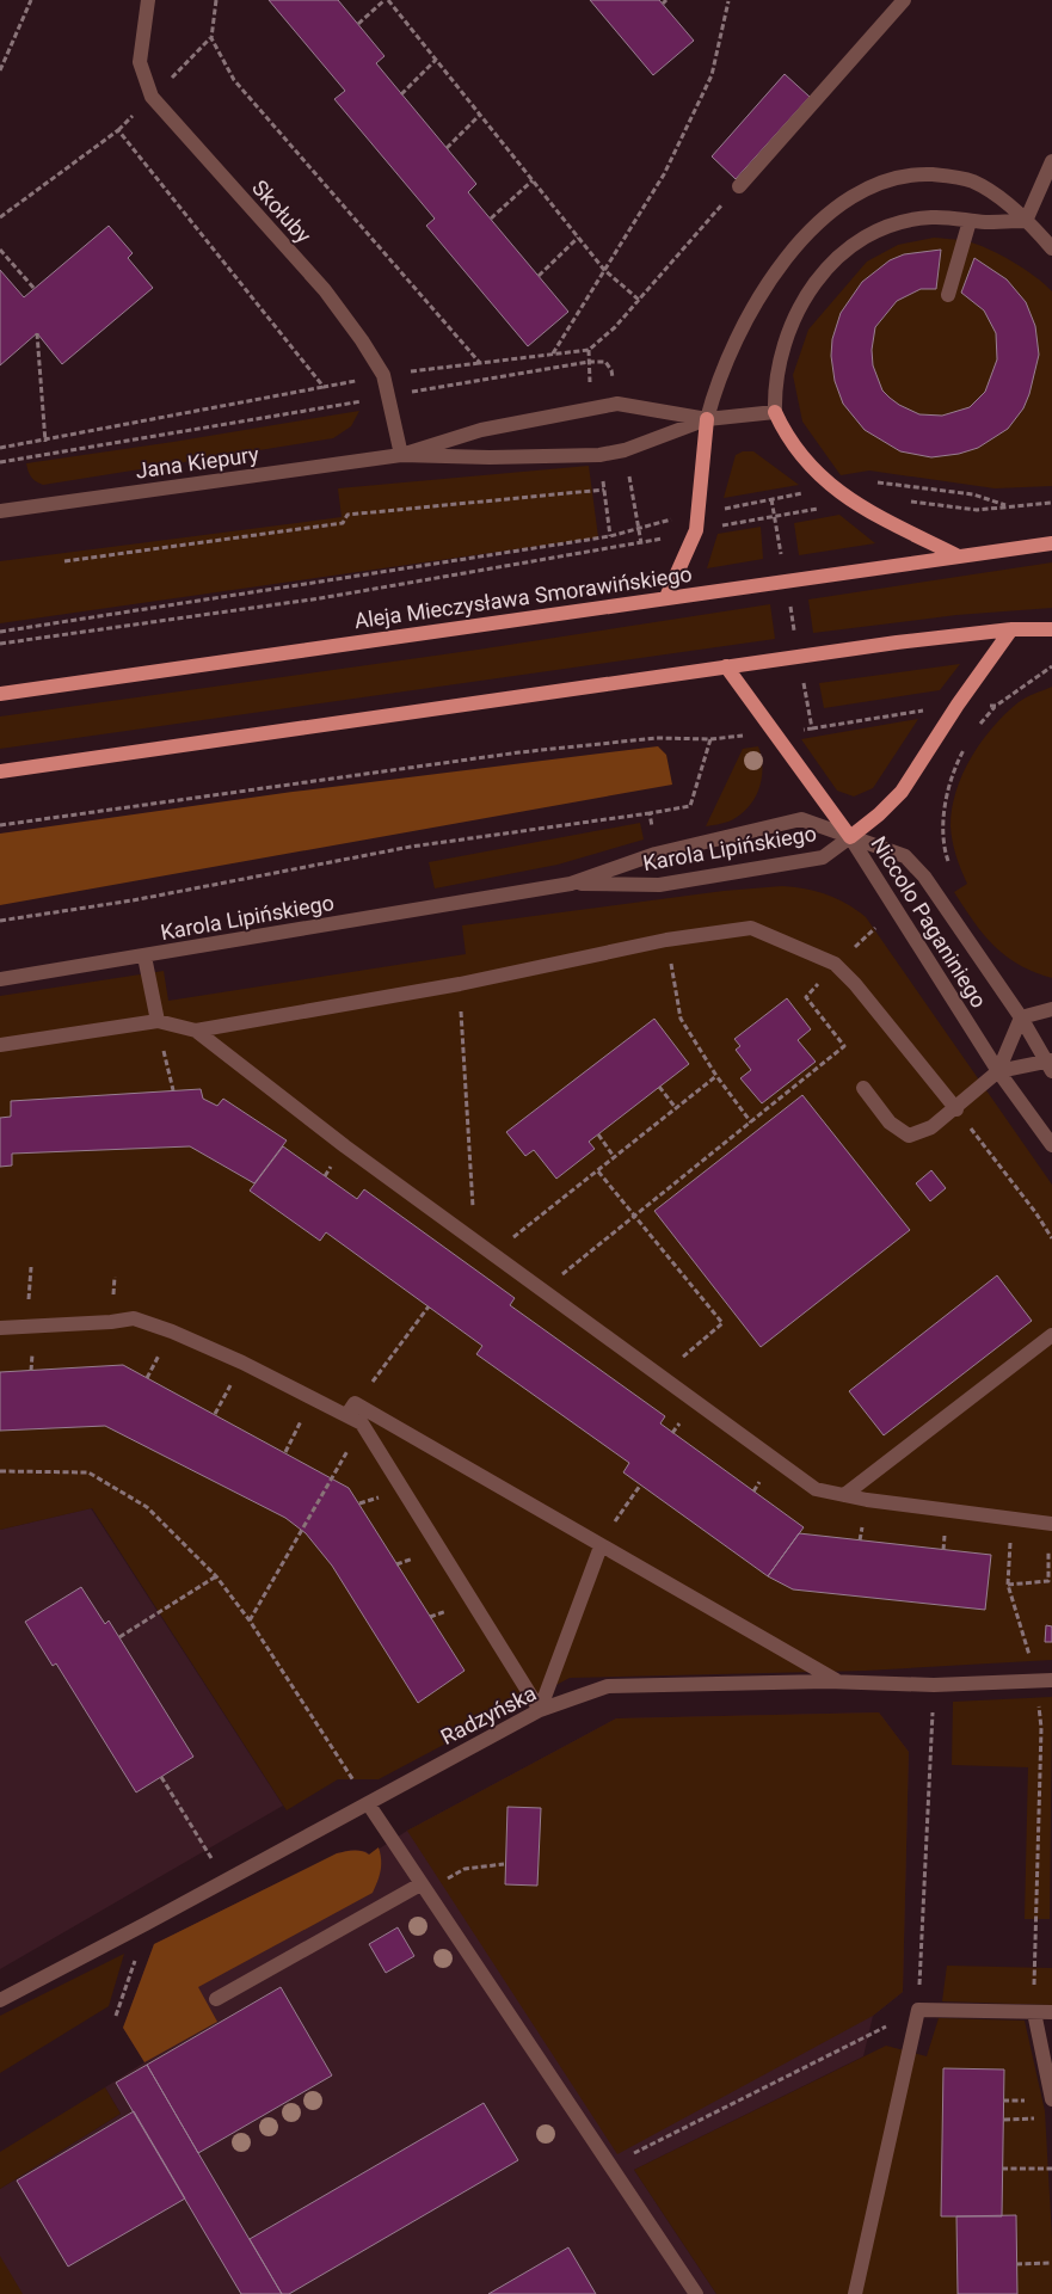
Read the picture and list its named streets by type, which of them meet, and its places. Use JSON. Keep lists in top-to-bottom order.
{
  "streets": {
    "main road": ["Aleja Mieczysława Smorawińskiego"],
    "street": [
      "Skołuby",
      "Jana Kiepury",
      "Karola Lipińskiego",
      "Niccolo Paganiniego",
      "Radzyńska"
    ]
  },
  "crossings": [
    ["Skołuby", "Jana Kiepury"],
    ["Karola Lipińskiego", "Niccolo Paganiniego"]
  ]
}
